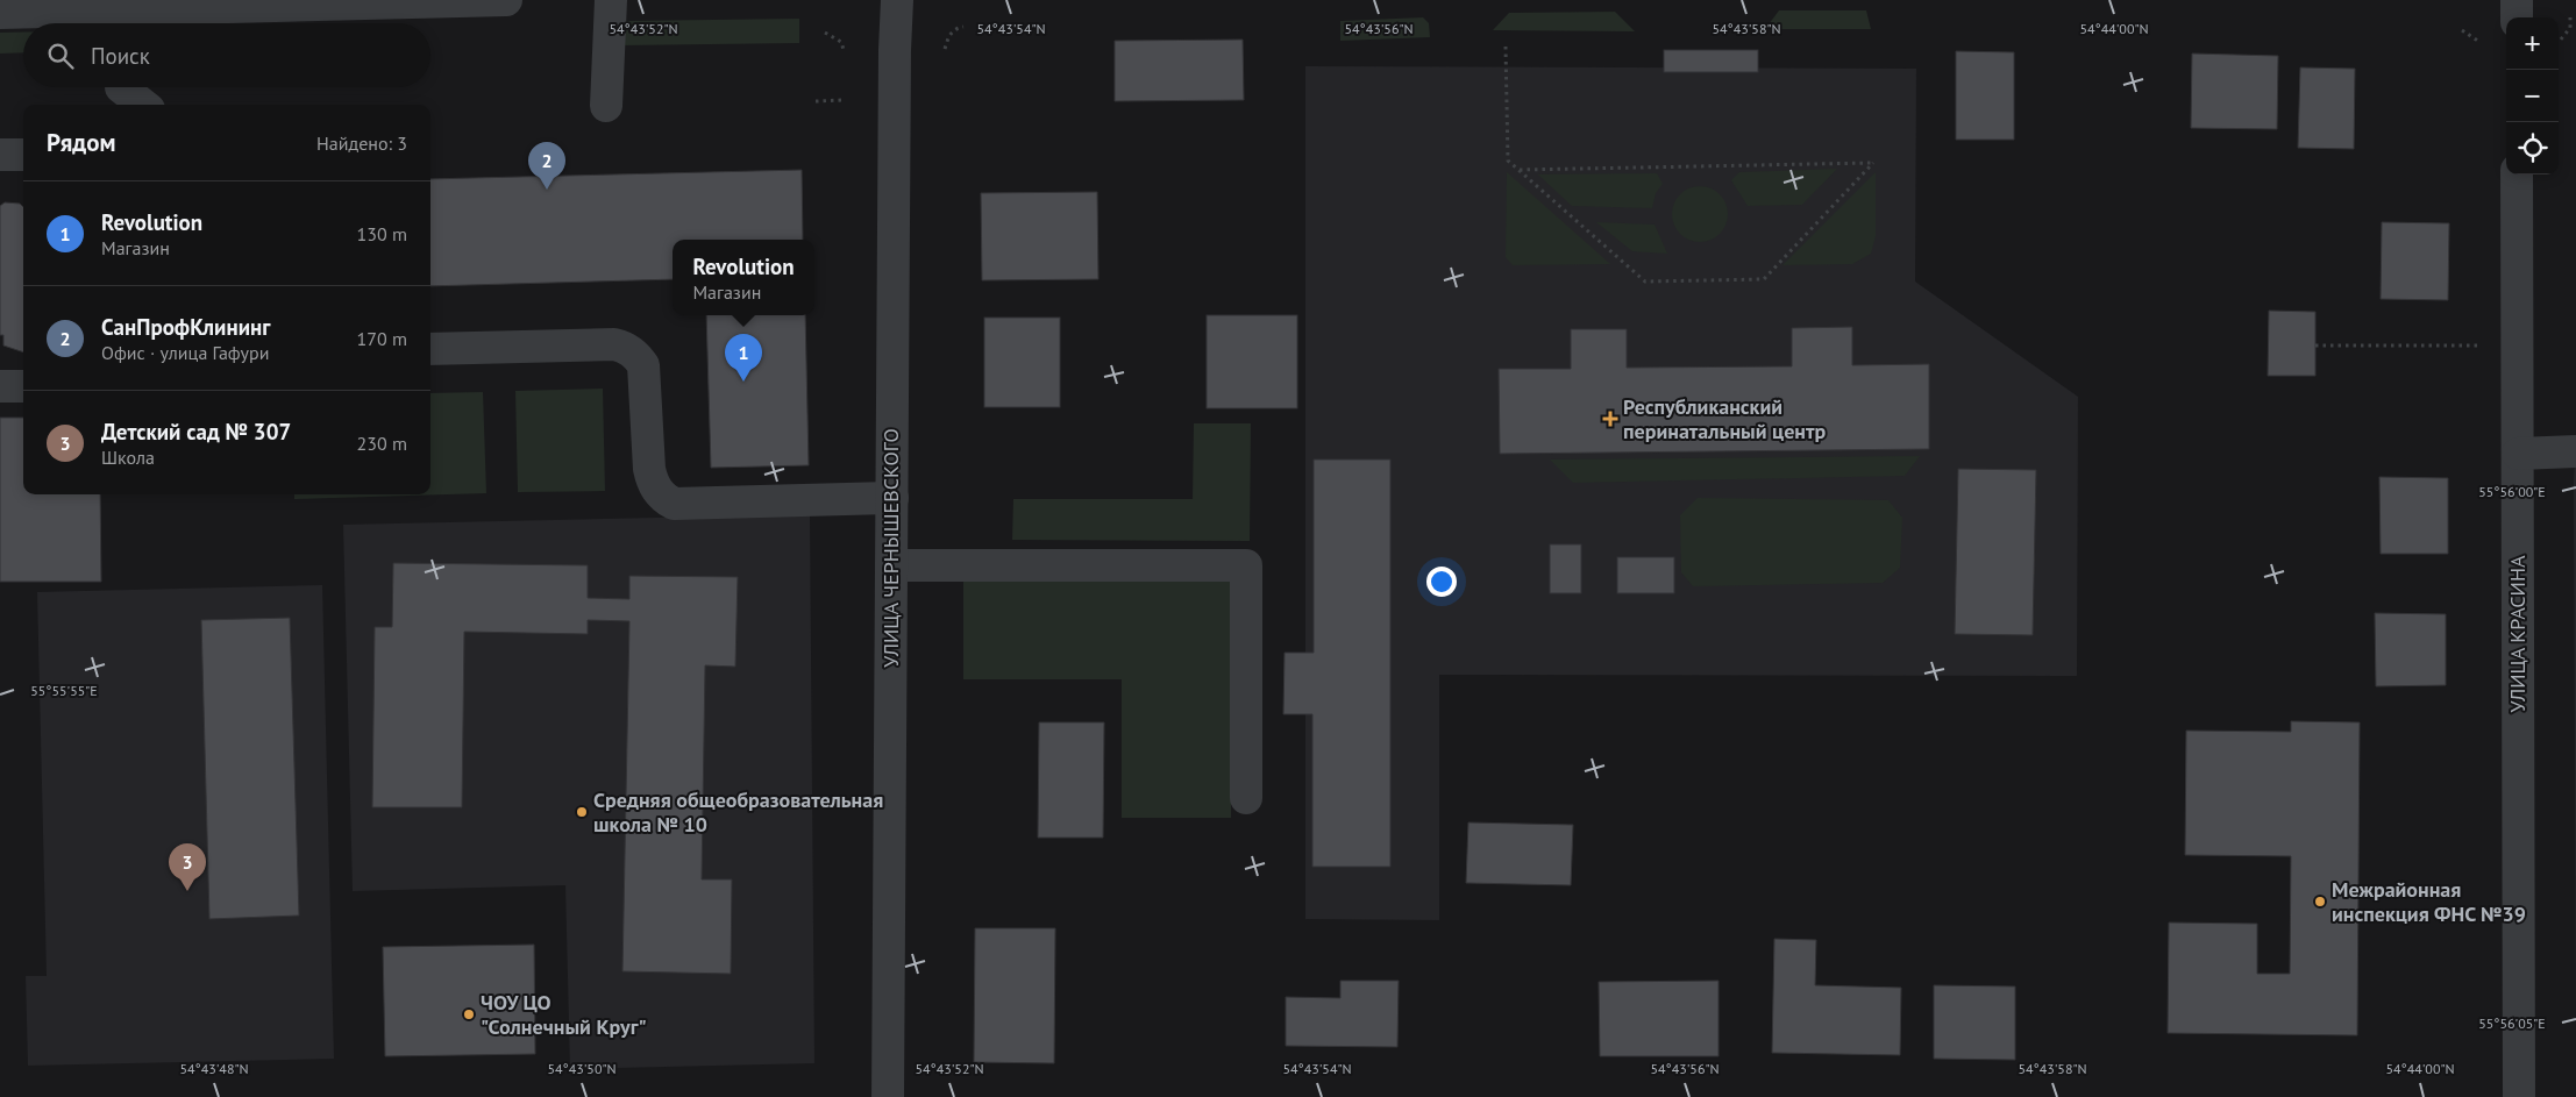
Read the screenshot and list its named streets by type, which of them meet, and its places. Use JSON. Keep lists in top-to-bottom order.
{
  "streets": {
    "street": ["УЛИЦА ЧЕРНЫШЕВСКОГО", "УЛИЦА КРАСИНА"]
  },
  "places": {
    "health": ["Республиканский перинатальный центр"],
    "other": ["Средняя общеобразовательная школа № 10", "Межрайонная инспекция ФНС №39", "ЧОУ ЦО \"Солнечный Круг\""]
  },
  "page": {
    "map_buttons": ["+", "−"],
    "search": "Поиск",
    "heading": ["Рядом", "Найдено: 3"],
    "pins": ["2", "1", "3"],
    "list": [
      {
        "mark": "1",
        "name": "Revolution",
        "note": "Магазин",
        "value": "130 m"
      },
      {
        "mark": "2",
        "name": "СанПрофКлининг",
        "note": "Офис · улица Гафури",
        "value": "170 m"
      },
      {
        "mark": "3",
        "name": "Детский сад № 307",
        "note": "Школа",
        "value": "230 m"
      }
    ],
    "popup": ["Revolution", "Магазин"]
  },
  "coordinates": [
    "54°43'52\"N",
    "54°43'54\"N",
    "54°43'56\"N",
    "54°43'58\"N",
    "54°44'00\"N",
    "55°56'00\"E",
    "55°55'55\"E",
    "55°56'05\"E",
    "54°43'48\"N",
    "54°43'50\"N"
  ]
}
